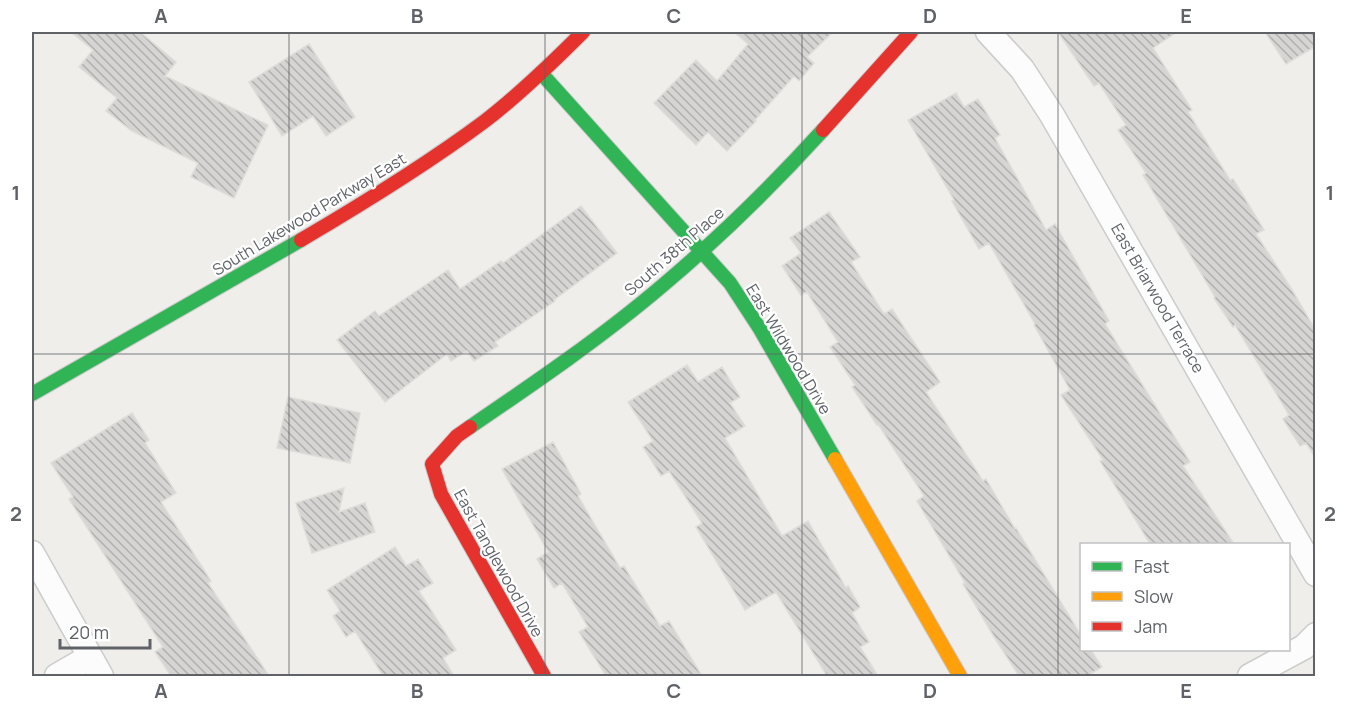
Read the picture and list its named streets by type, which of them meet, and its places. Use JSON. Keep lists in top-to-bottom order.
{
  "streets": {
    "street": [
      "South Lakewood Parkway East",
      "South 38th Place",
      "East Briarwood Terrace",
      "East Wildwood Drive",
      "East Tanglewood Drive"
    ]
  },
  "crossings": [
    ["South Lakewood Parkway East", "East Wildwood Drive"],
    ["South 38th Place", "East Wildwood Drive"],
    ["South 38th Place", "East Tanglewood Drive"]
  ],
  "legend": ["Fast", "Slow", "Jam"],
  "scale_bar": "20 m",
  "grid": {
    "columns": [
      "A",
      "B",
      "C",
      "D",
      "E"
    ],
    "rows": ["1", "2"]
  }
}
